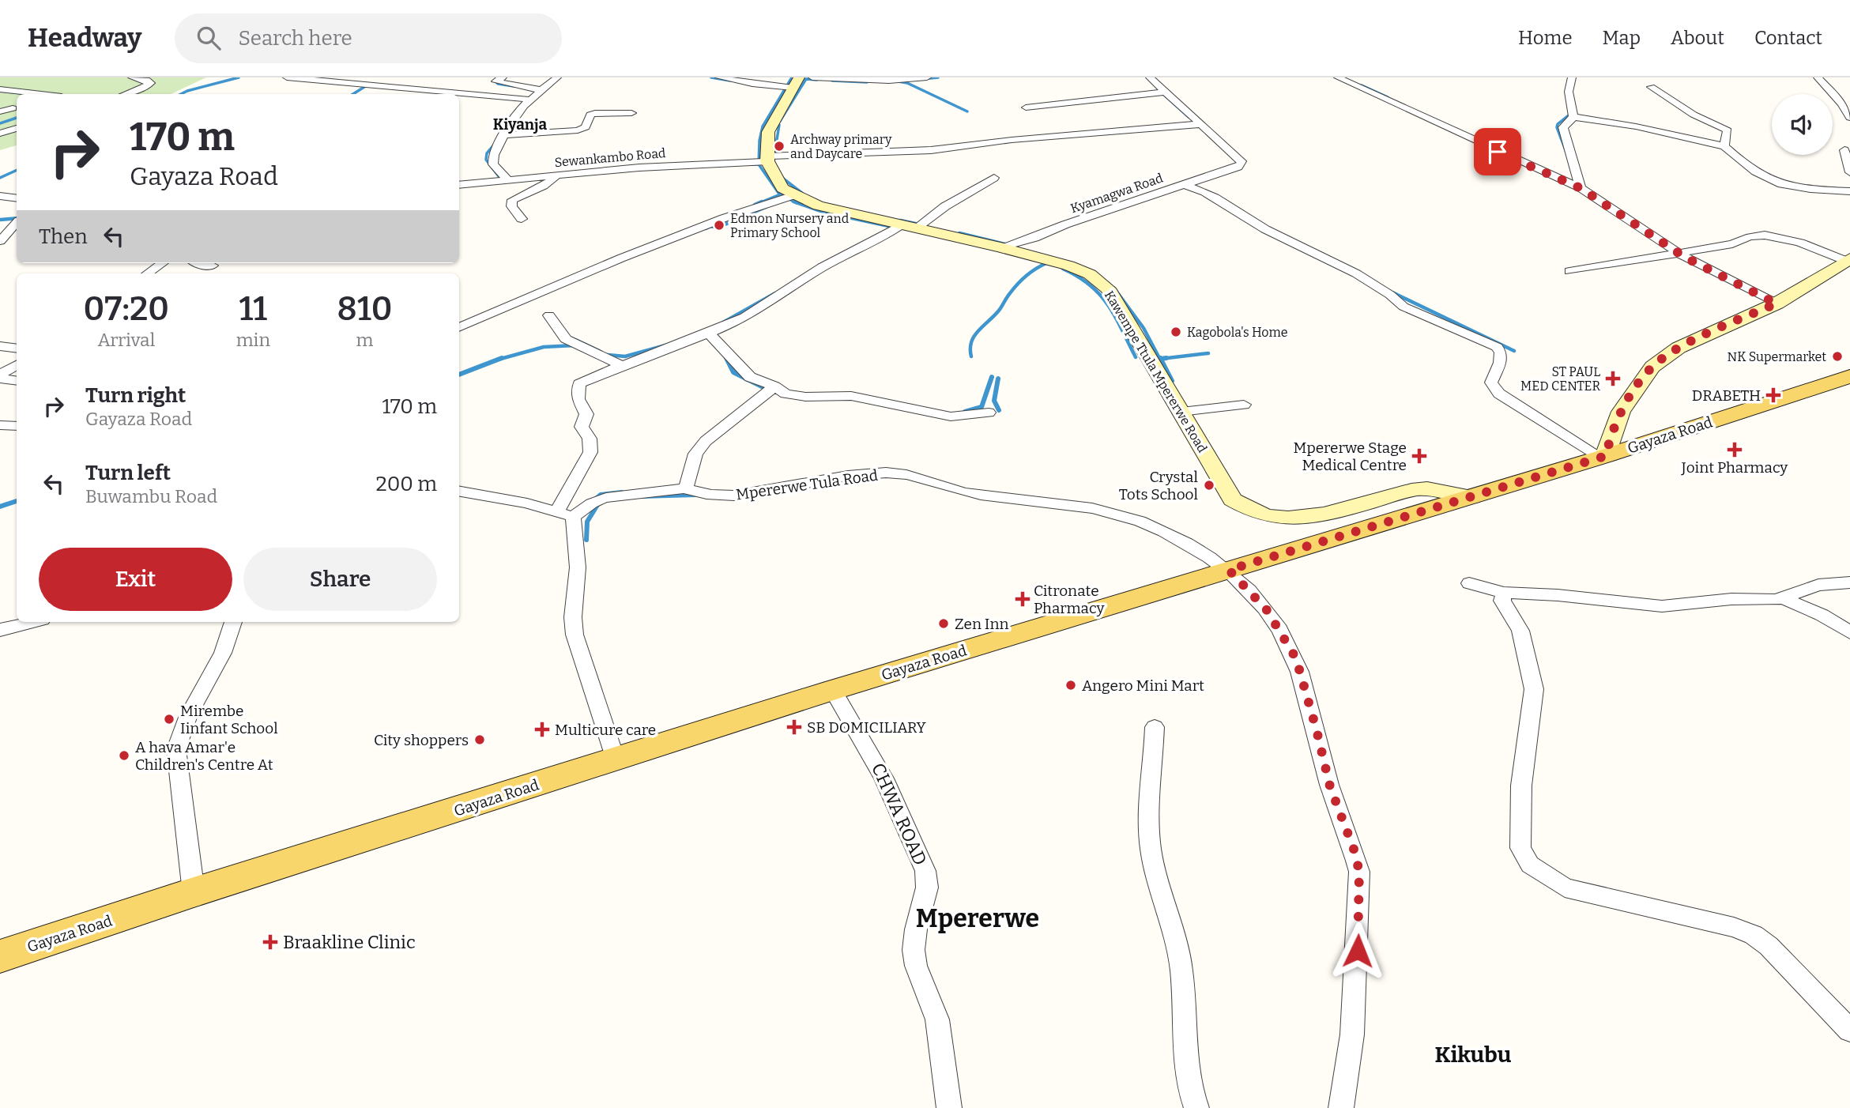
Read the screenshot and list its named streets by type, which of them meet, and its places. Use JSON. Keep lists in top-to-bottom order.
{
  "streets": {
    "main road": ["Gayaza Road"],
    "street": [
      "Sewankambo Road",
      "Kyamagwa Road",
      "Kawempe Ttula Mpererwe Road",
      "Mpererwe Tula Road",
      "CHWA ROAD"
    ]
  },
  "crossings": [
    ["Sewankambo Road", "Kyamagwa Road"],
    ["Sewankambo Road", "Kawempe Ttula Mpererwe Road"],
    ["Kyamagwa Road", "Kawempe Ttula Mpererwe Road"],
    ["Kawempe Ttula Mpererwe Road", "Gayaza Road"],
    ["Gayaza Road", "Mpererwe Tula Road"],
    ["Gayaza Road", "CHWA ROAD"]
  ],
  "districts": ["Kiyanja", "Mpererwe", "Kikubu"],
  "places": {
    "other": [
      "Archway primary and Daycare",
      "Edmon Nursery and Primary School",
      "Kagobola's Home",
      "NK Supermarket",
      "Crystal Tots School",
      "Zen Inn",
      "Angero Mini Mart",
      "Mirembe Iinfant School",
      "City shoppers",
      "A hava Amar'e Children's Centre At"
    ],
    "health": [
      "ST PAUL MED CENTER",
      "DRABETH",
      "Joint Pharmacy",
      "Mpererwe Stage Medical Centre",
      "Citronate Pharmacy",
      "SB DOMICILIARY",
      "Multicure care",
      "Braakline Clinic"
    ]
  },
  "page": {
    "header": "Headway",
    "search": "Search here",
    "nav": [
      "Home",
      "Map",
      "About",
      "Contact"
    ],
    "turn": ["170 m", "Gayaza Road"],
    "then": "Then",
    "eta": [
      "07:20",
      "Arrival",
      "11",
      "min",
      "810",
      "m"
    ],
    "list": [
      {
        "name": "Turn right",
        "note": "Gayaza Road",
        "value": "170 m"
      },
      {
        "name": "Turn left",
        "note": "Buwambu Road",
        "value": "200 m"
      }
    ],
    "buttons": ["Exit", "Share"]
  }
}
